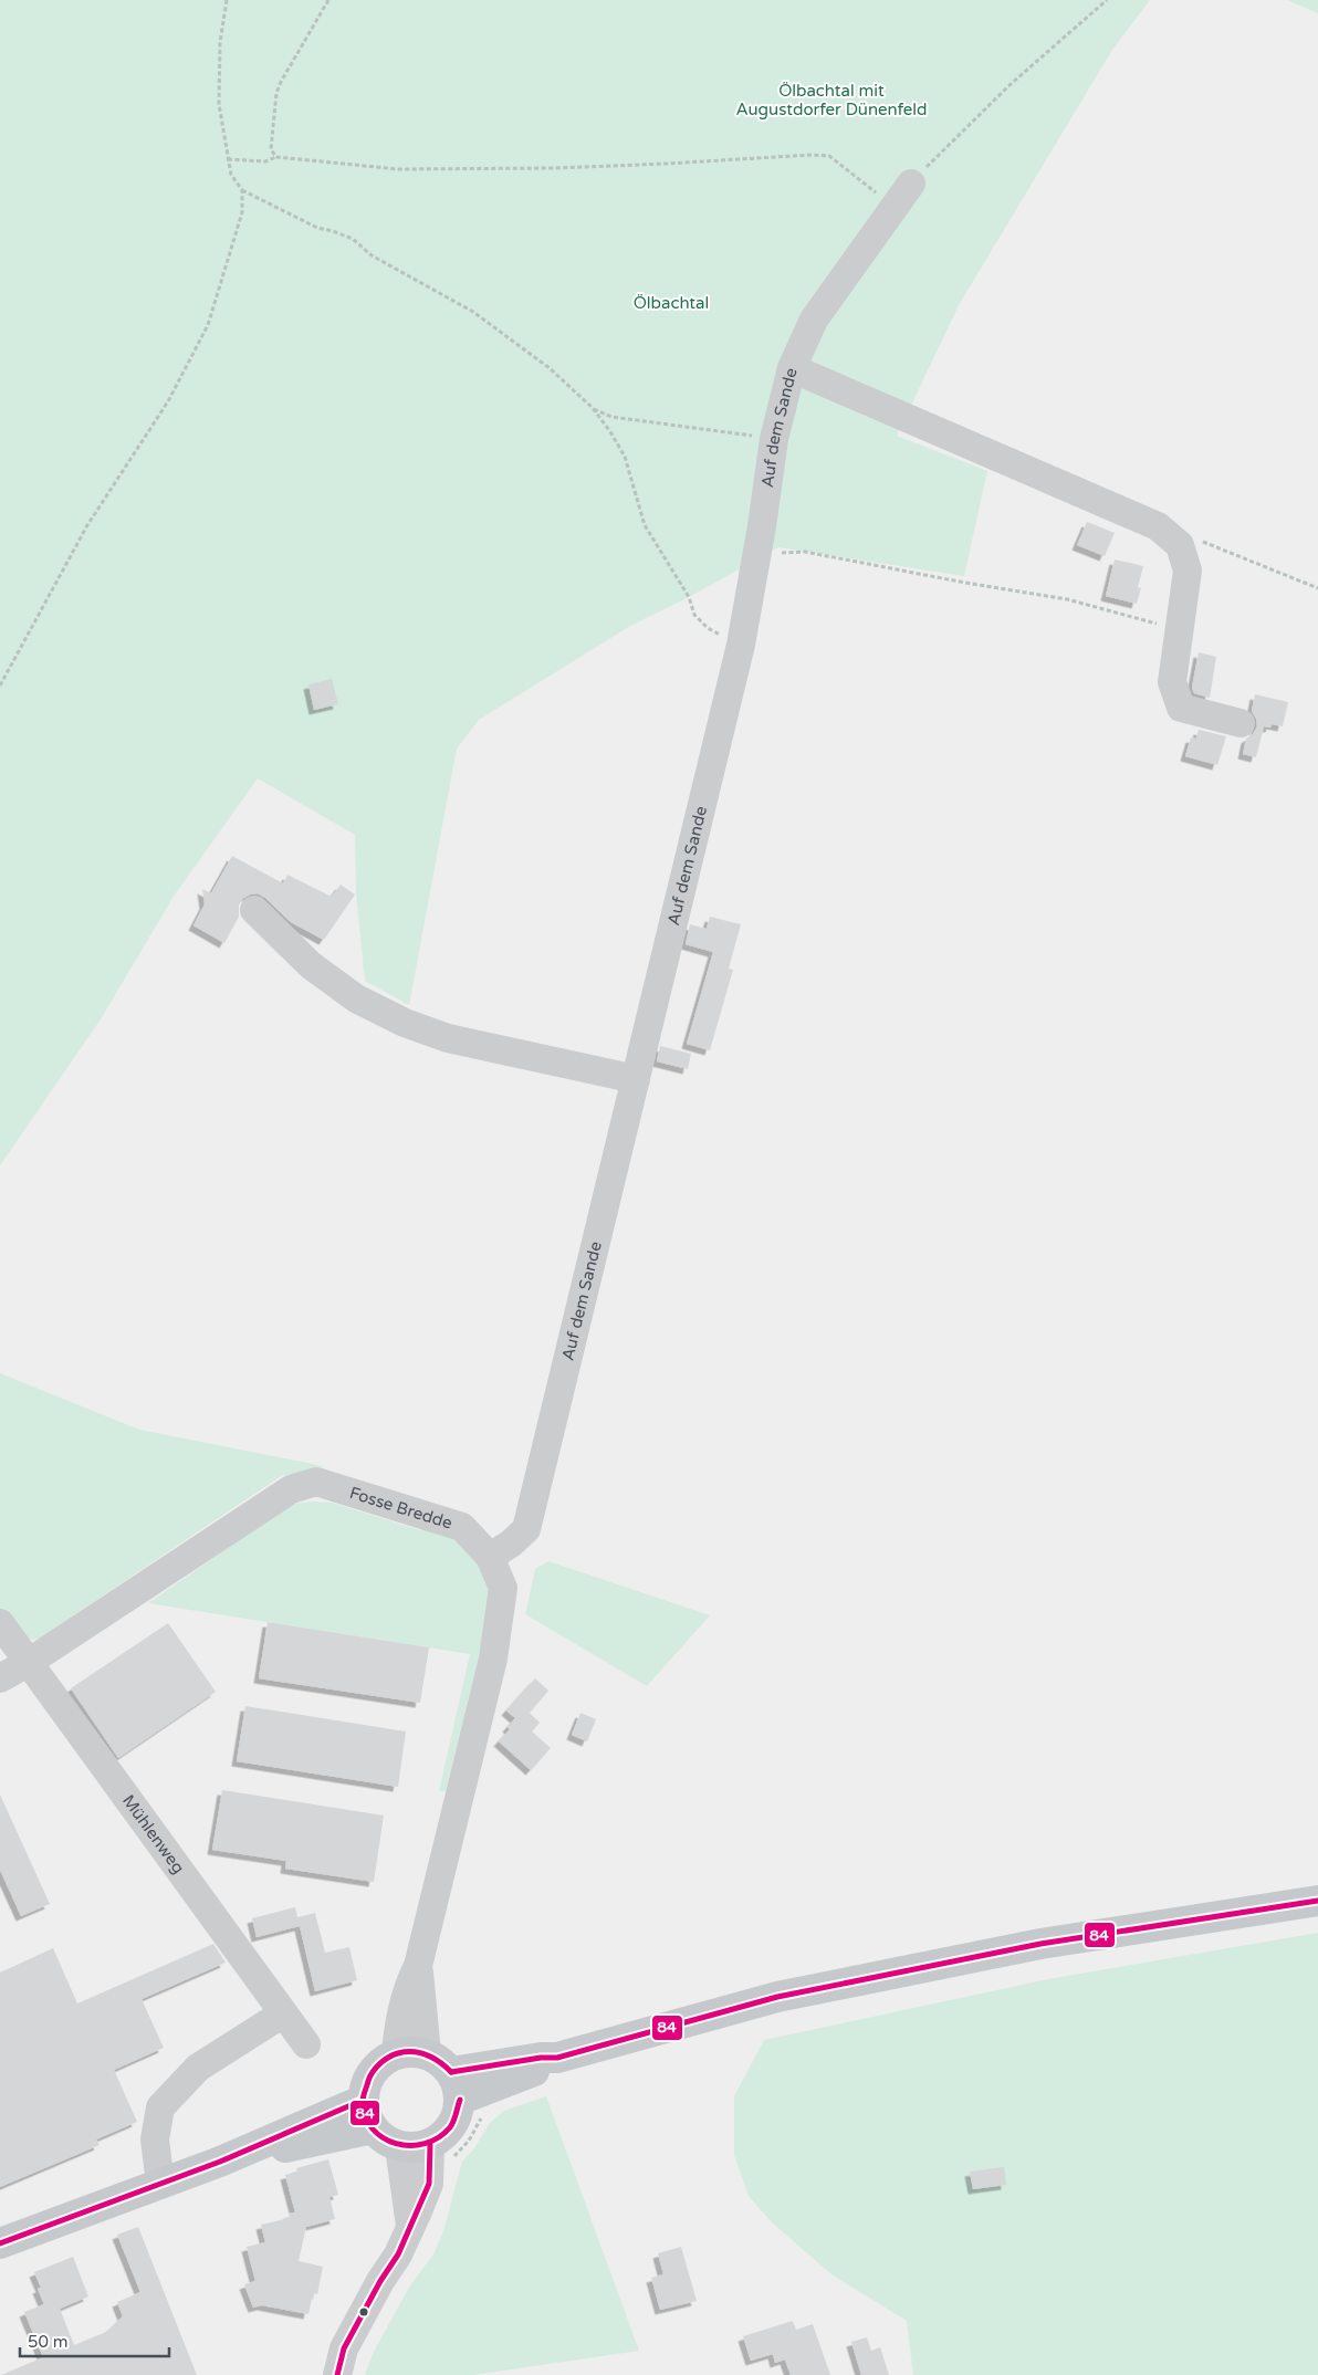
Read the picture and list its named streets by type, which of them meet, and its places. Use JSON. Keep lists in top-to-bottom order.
{
  "streets": {
    "street": ["Auf dem Sande", "Fosse Bredde", "Mühlenweg"]
  },
  "crossings": [
    ["Auf dem Sande", "Fosse Bredde"],
    ["Fosse Bredde", "Mühlenweg"]
  ],
  "parks": ["Ölbachtal mit Augustdorfer Dünenfeld", "Ölbachtal"],
  "lines": ["transit line 84"],
  "scale_bar": "50 m"
}
